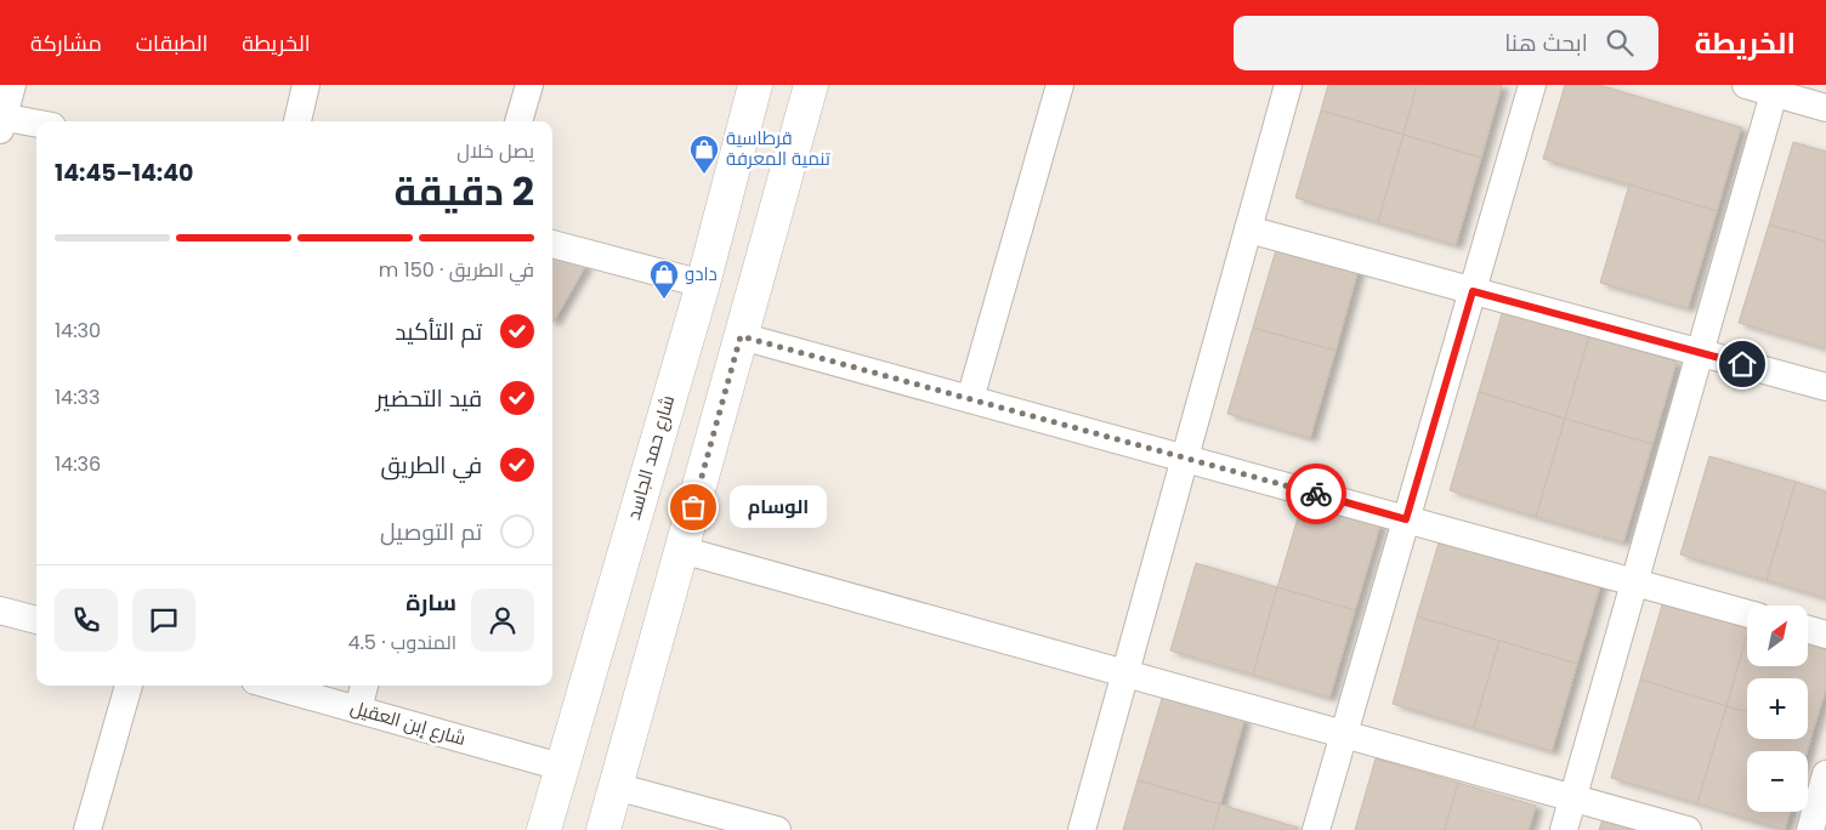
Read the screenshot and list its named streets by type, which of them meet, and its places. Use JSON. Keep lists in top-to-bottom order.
{
  "streets": {
    "street": ["شارع حمد الجاسد", "شارع إبن العقيل"]
  },
  "crossings": [
    ["شارع حمد الجاسد", "شارع إبن العقيل"]
  ],
  "places": {
    "shop": ["قرطاسية تنمية المعرفة", "دادو"],
    "other": ["الوسام"]
  },
  "north": "top right",
  "page": {
    "header": "الخريطة",
    "search": "ابحث هنا",
    "nav": ["الخريطة", "الطبقات", "مشاركة"],
    "heading": ["2 دقيقة", "يصل خلال", "14:40–14:45"],
    "panel": ["سارة", "المندوب · 4.5"],
    "bar": "في الطريق · 150 m",
    "list": [
      ["تم التأكيد", "14:30"],
      ["قيد التحضير", "14:33"],
      ["في الطريق", "14:36"],
      "تم التوصيل"
    ],
    "bubble": "الوسام",
    "map_buttons": ["+", "−"]
  }
}
